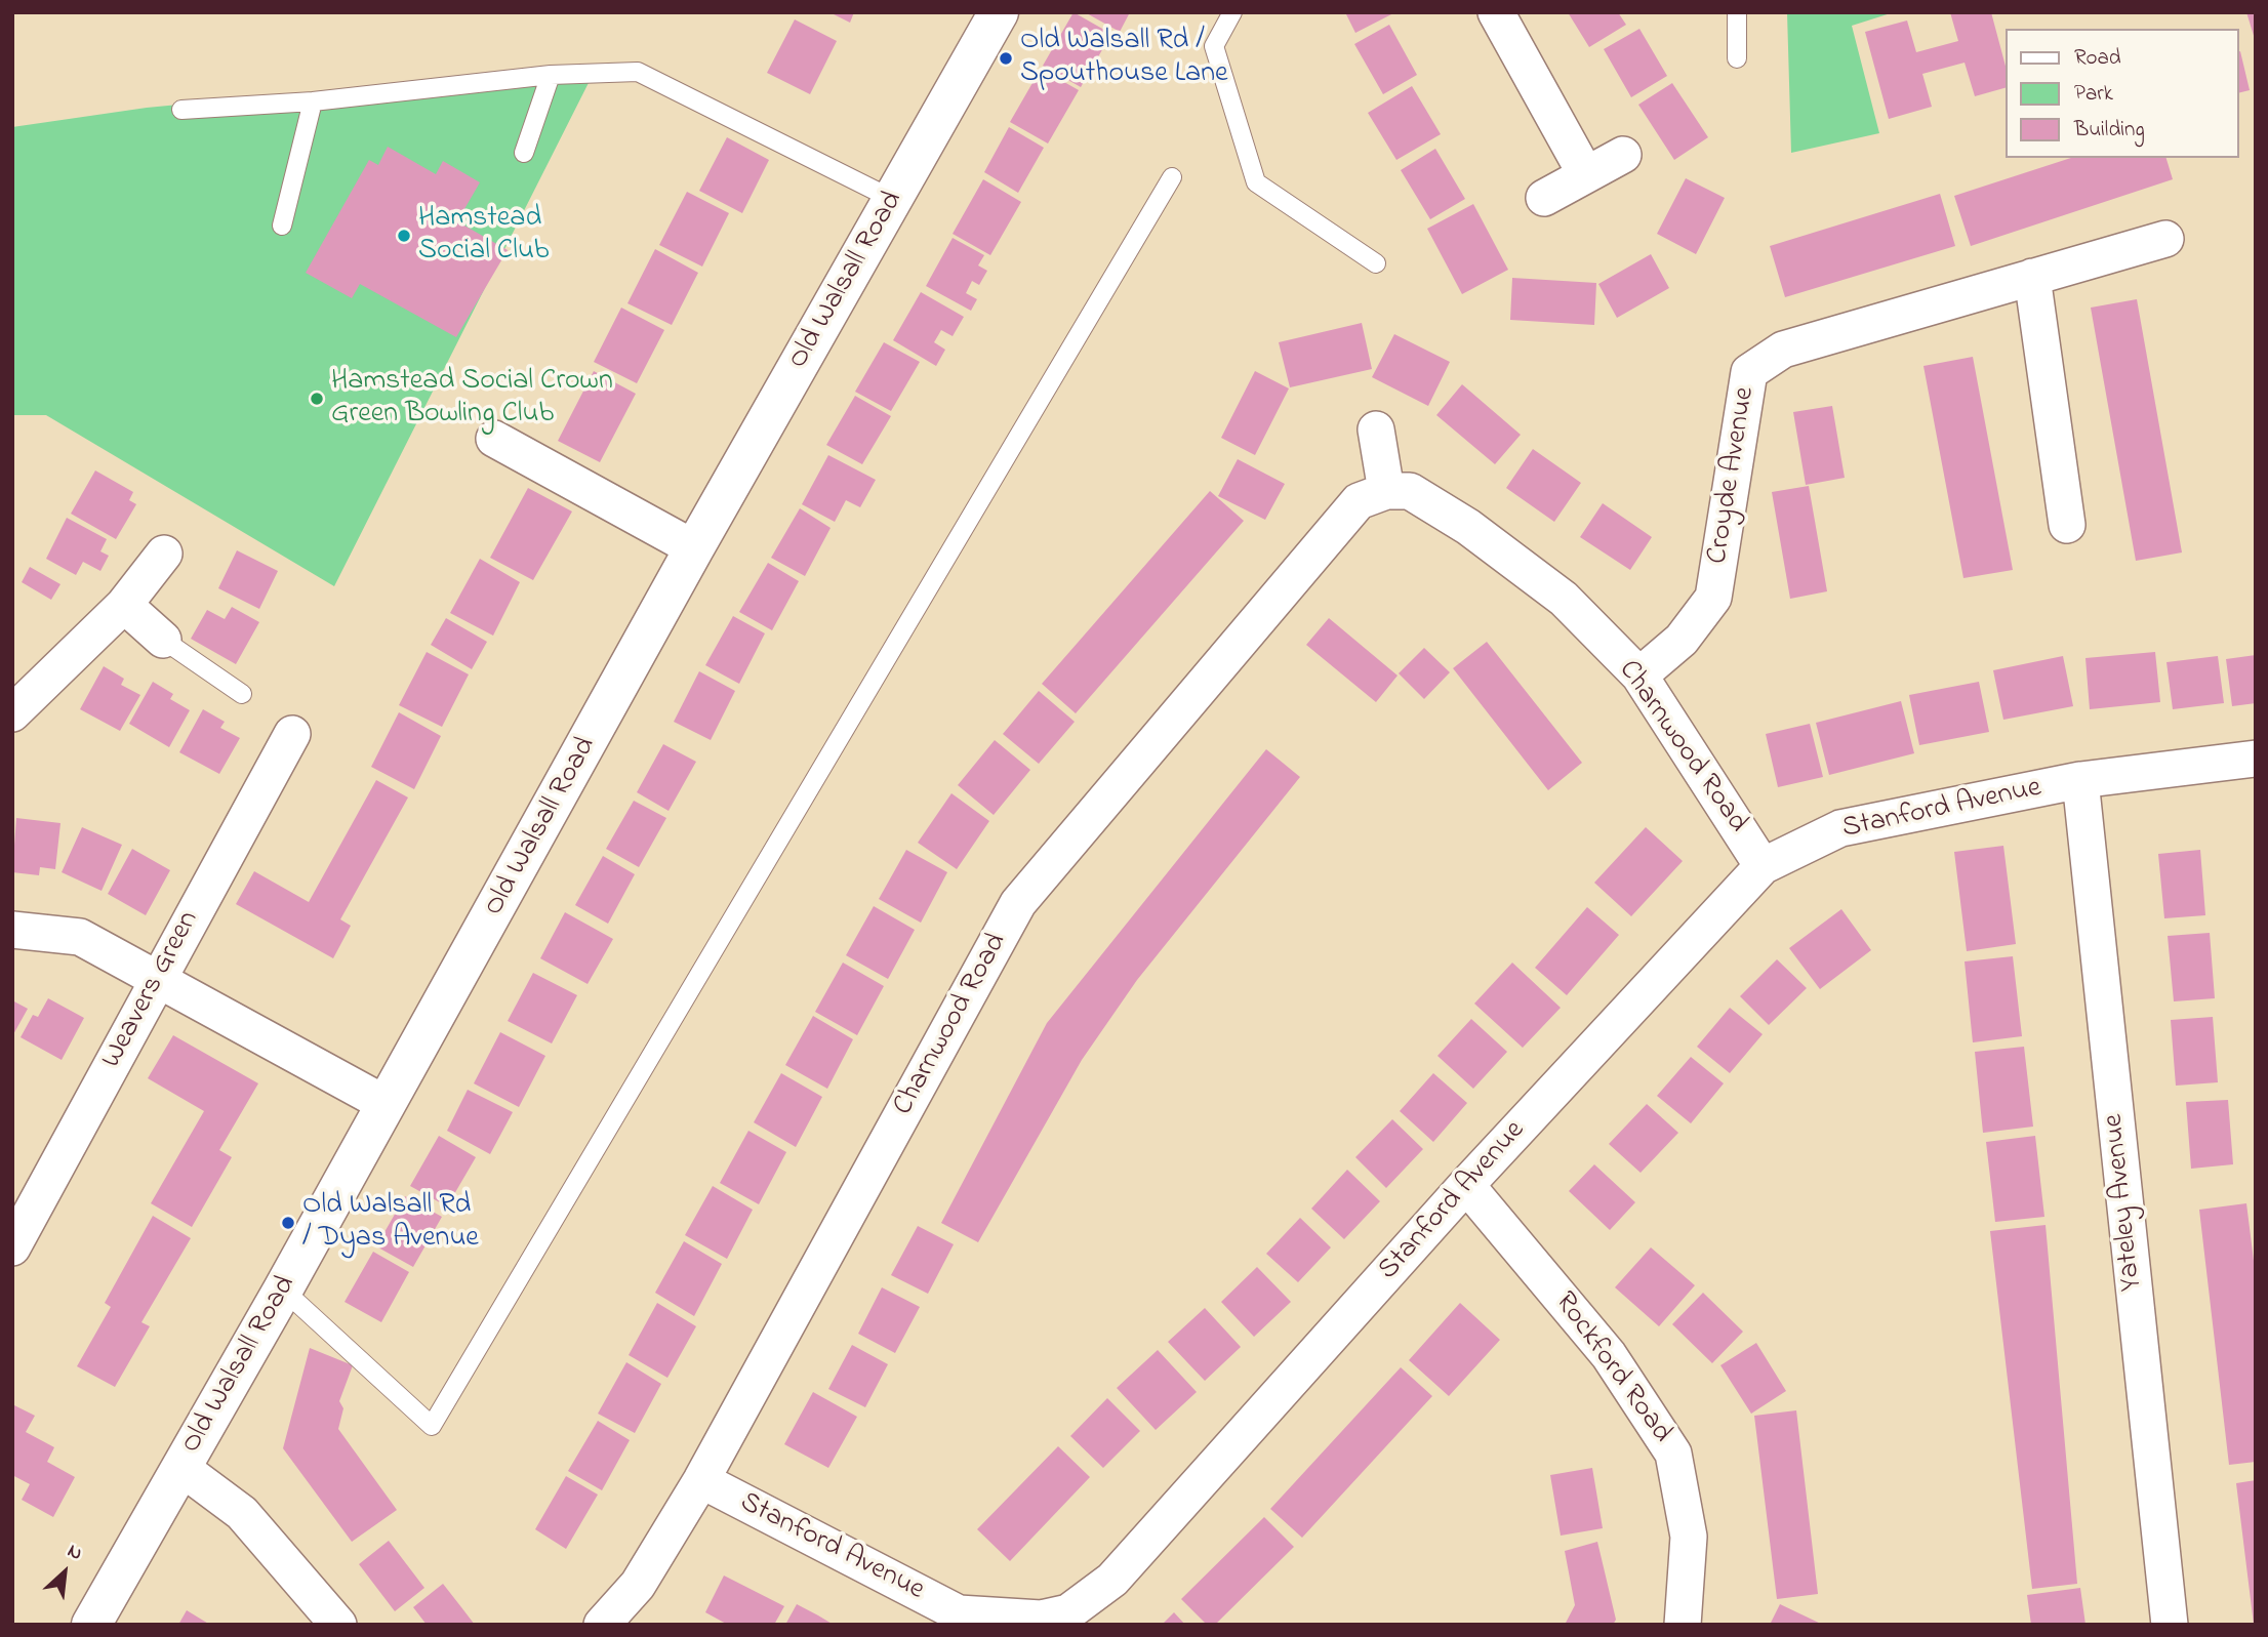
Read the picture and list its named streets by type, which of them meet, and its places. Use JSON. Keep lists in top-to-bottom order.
{
  "streets": {
    "main road": ["Old Walsall Road"],
    "street": [
      "Croyde Avenue",
      "Charnwood Road",
      "Stanford Avenue",
      "Weavers Green",
      "Yateley Avenue",
      "Rockford Road"
    ]
  },
  "crossings": [
    ["Croyde Avenue", "Charnwood Road"],
    ["Charnwood Road", "Stanford Avenue"],
    ["Stanford Avenue", "Yateley Avenue"],
    ["Stanford Avenue", "Rockford Road"]
  ],
  "places": [
    "Old Walsall Rd / Spouthouse Lane",
    "Hamstead Social Club",
    "Hamstead Social Crown Green Bowling Club",
    "Old Walsall Rd / Dyas Avenue"
  ],
  "legend": ["Road", "Park", "Building"],
  "north": "top right"
}
